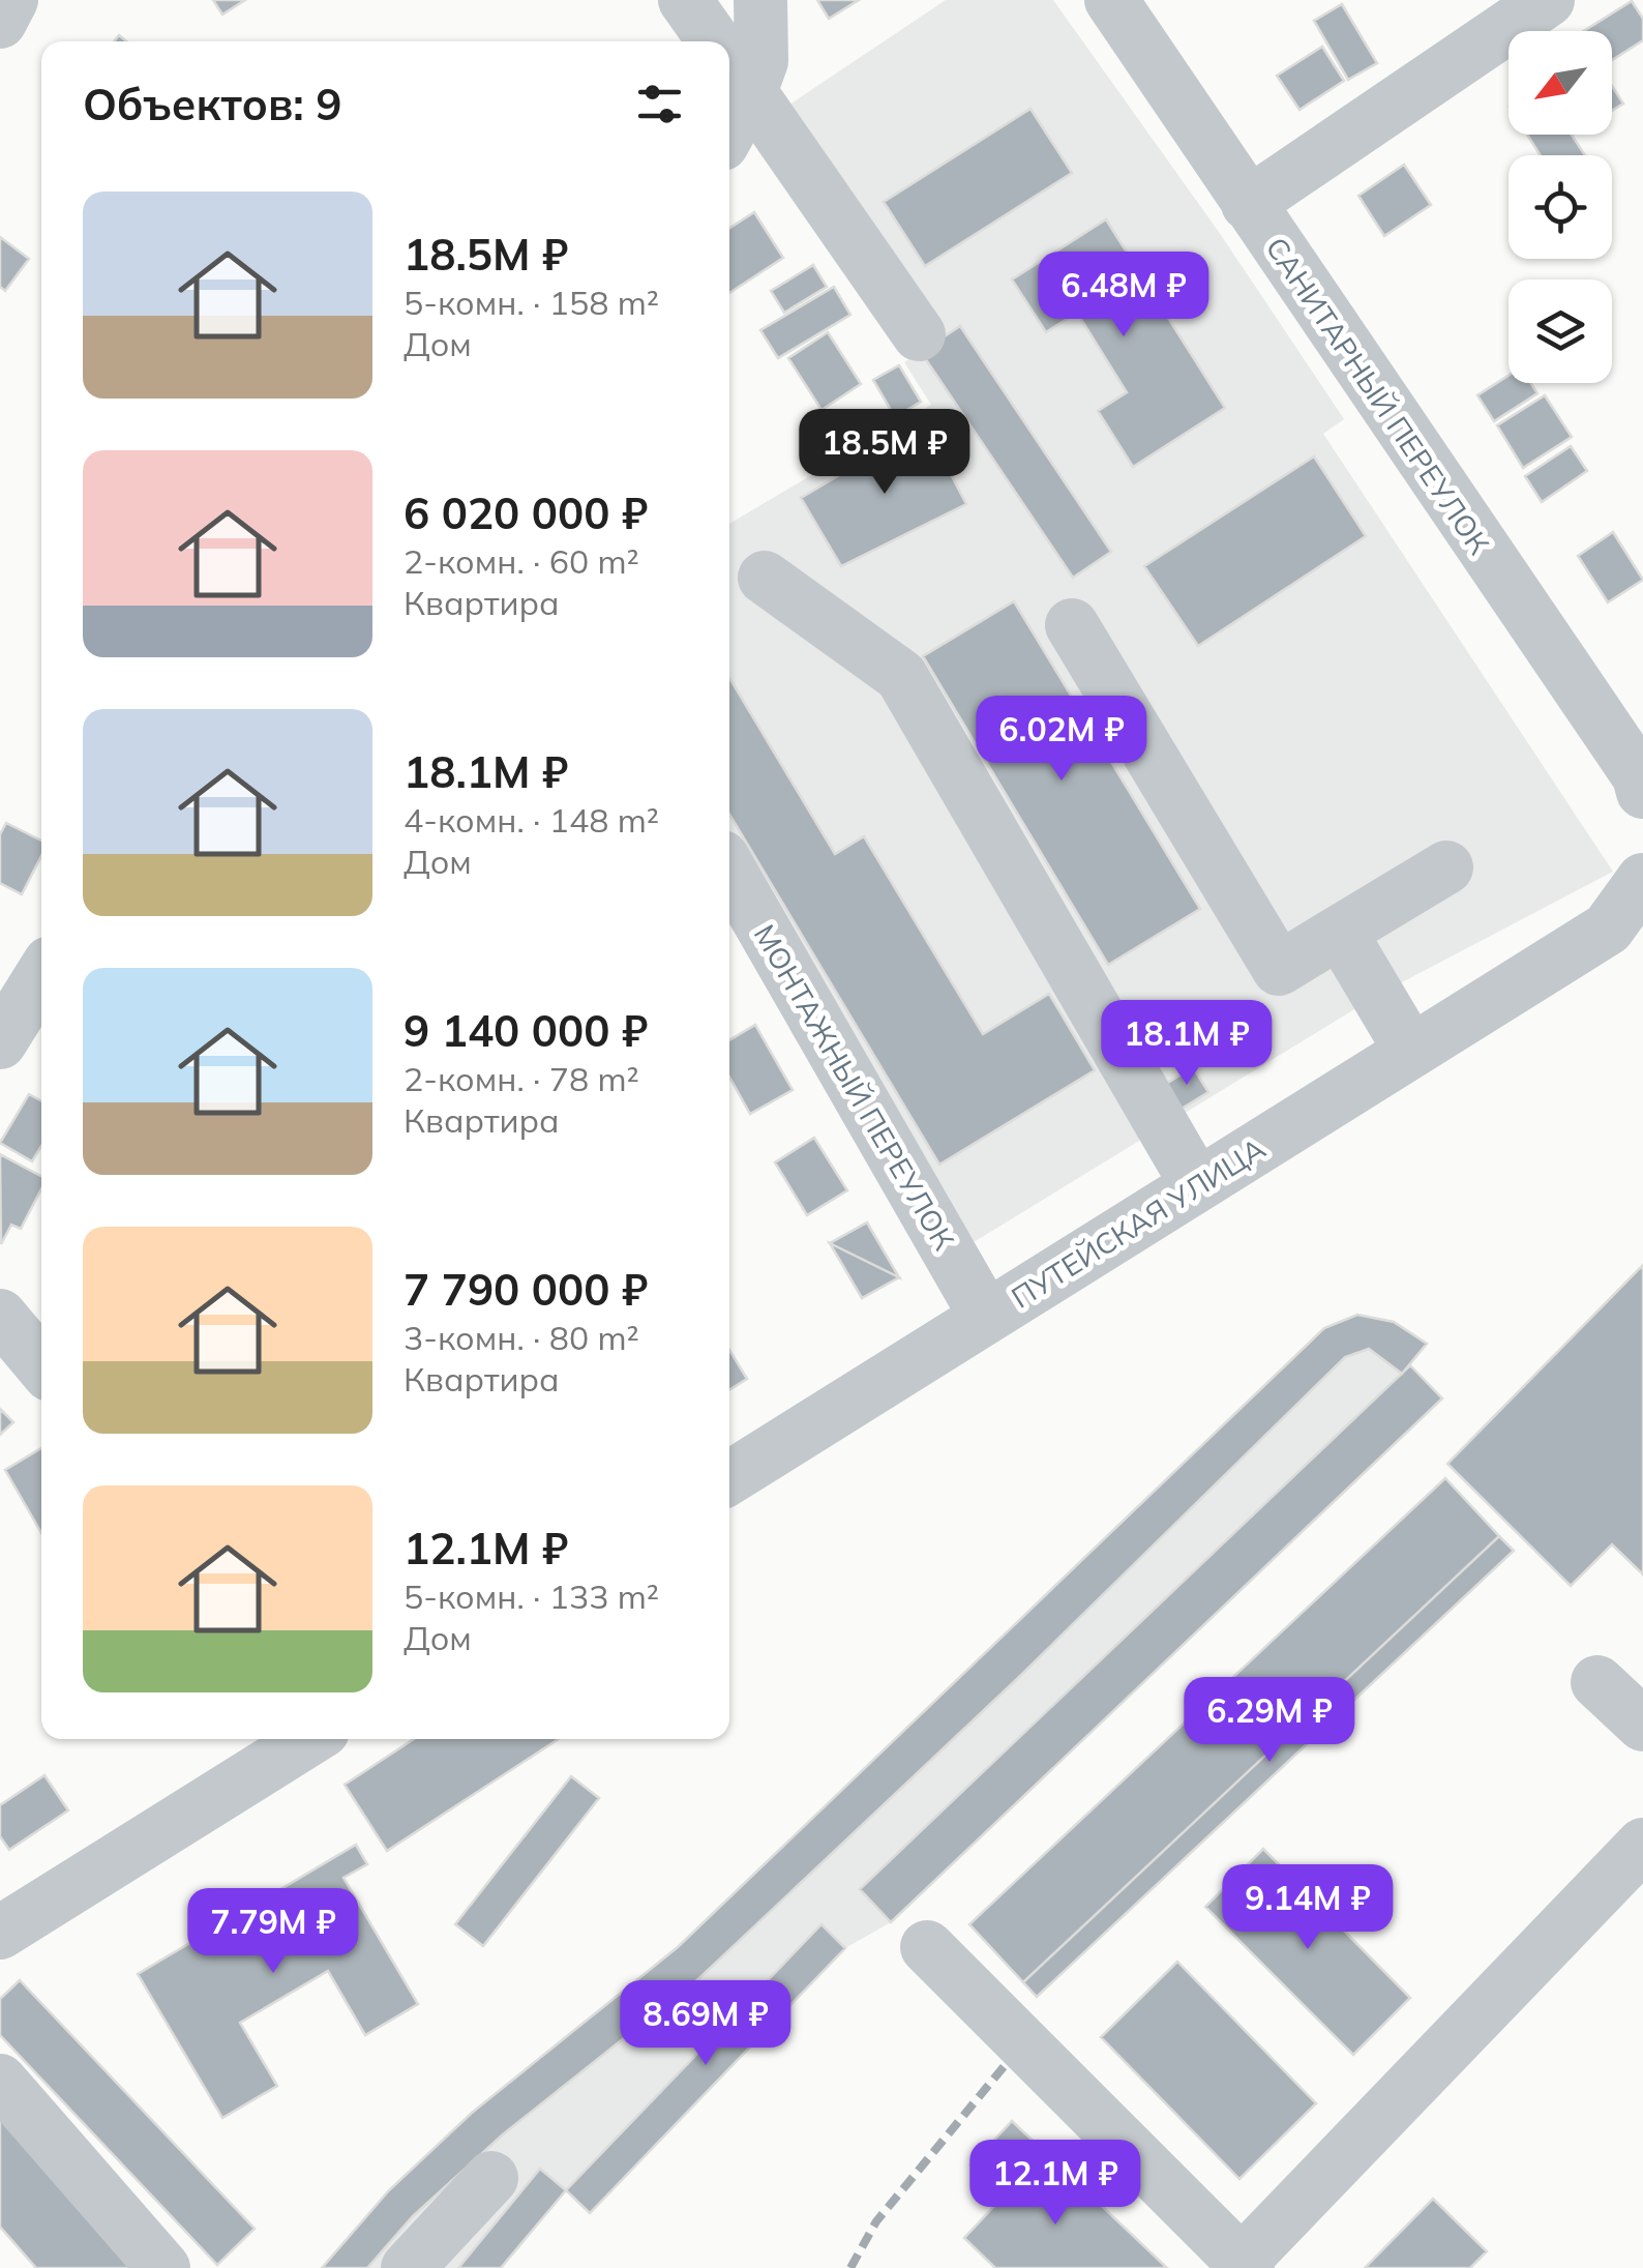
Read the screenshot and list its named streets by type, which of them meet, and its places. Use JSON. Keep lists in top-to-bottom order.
{
  "streets": {
    "street": ["САНИТАРНЫЙ ПЕРЕУЛОК", "МОНТАЖНЫЙ ПЕРЕУЛОК", "ПУТЕЙСКАЯ УЛИЦА"]
  },
  "crossings": [
    ["МОНТАЖНЫЙ ПЕРЕУЛОК", "ПУТЕЙСКАЯ УЛИЦА"]
  ],
  "north": "bottom left",
  "page": {
    "heading": "Объектов: 9",
    "list": [
      {
        "name": "18.5M ₽",
        "note": "5-комн. · 158 m² · Дом"
      },
      {
        "name": "6 020 000 ₽",
        "note": "2-комн. · 60 m² · Квартира"
      },
      {
        "name": "18.1M ₽",
        "note": "4-комн. · 148 m² · Дом"
      },
      {
        "name": "9 140 000 ₽",
        "note": "2-комн. · 78 m² · Квартира"
      },
      {
        "name": "7 790 000 ₽",
        "note": "3-комн. · 80 m² · Квартира"
      },
      {
        "name": "12.1M ₽",
        "note": "5-комн. · 133 m² · Дом"
      }
    ],
    "price": [
      "6.48M ₽",
      "18.5M ₽",
      "6.02M ₽",
      "18.1M ₽",
      "6.29M ₽",
      "9.14M ₽",
      "7.79M ₽",
      "8.69M ₽",
      "12.1M ₽"
    ]
  }
}
